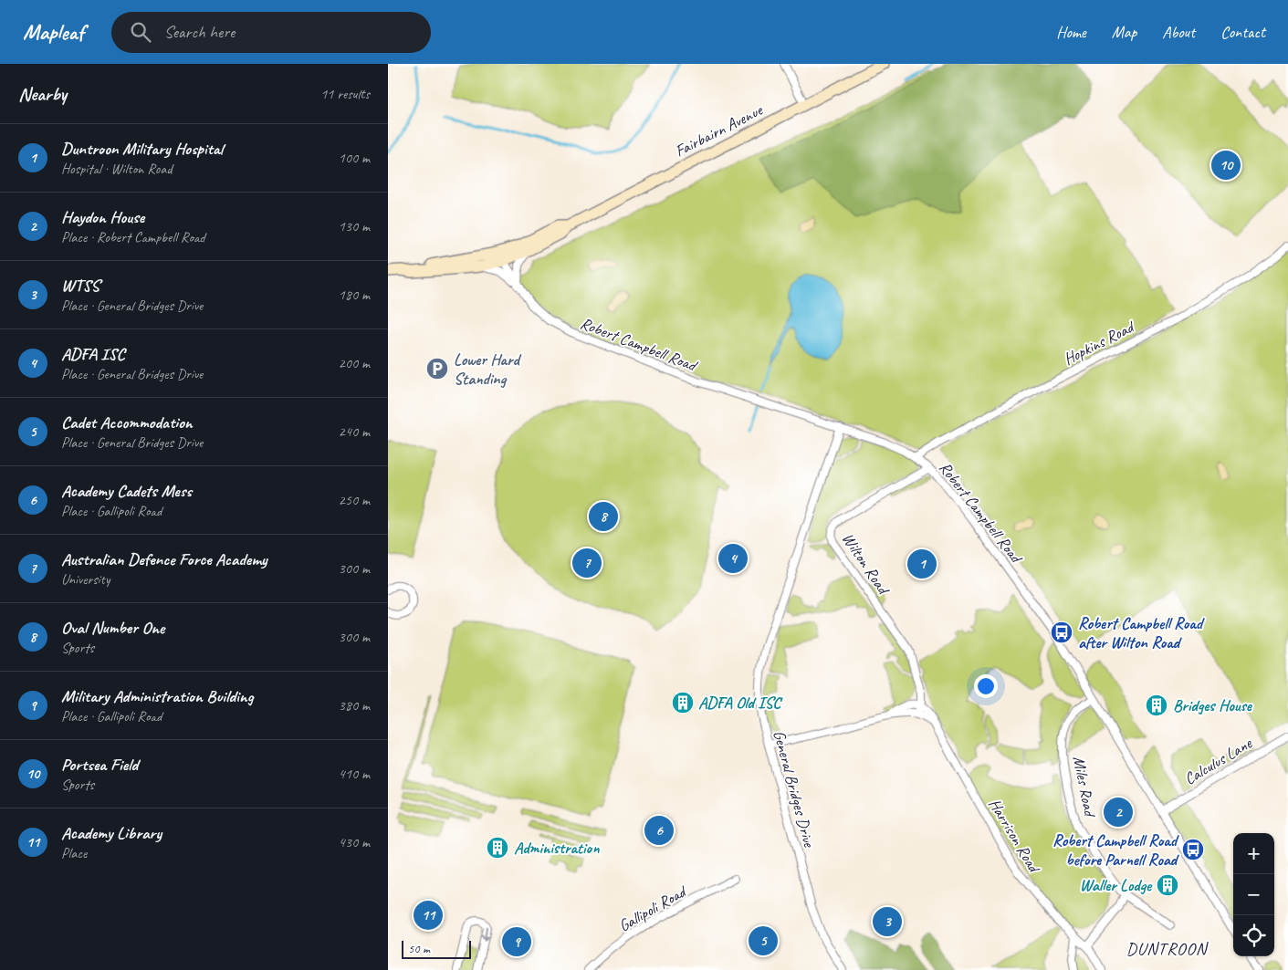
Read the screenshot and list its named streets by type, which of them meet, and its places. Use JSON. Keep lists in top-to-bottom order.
{
  "streets": {
    "main road": ["Fairbairn Avenue"],
    "street": [
      "Hopkins Road",
      "Robert Campbell Road",
      "Wilton Road",
      "Calculus Lane",
      "Miles Road",
      "General Bridges Drive",
      "Harrison Road",
      "Gallipoli Road"
    ]
  },
  "crossings": [
    ["Fairbairn Avenue", "Robert Campbell Road"],
    ["Hopkins Road", "Robert Campbell Road"],
    ["Robert Campbell Road", "Wilton Road"],
    ["Robert Campbell Road", "Calculus Lane"],
    ["Robert Campbell Road", "Miles Road"],
    ["Robert Campbell Road", "General Bridges Drive"],
    ["Wilton Road", "Harrison Road"]
  ],
  "districts": ["DUNTROON"],
  "places": {
    "parking": ["Lower Hard Standing"],
    "bus stop": ["Robert Campbell Road after Wilton Road", "Robert Campbell Road before Parnell Road"],
    "building": [
      "ADFA Old ISC",
      "Bridges House",
      "Administration",
      "Waller Lodge"
    ]
  },
  "scale_bar": "50 m",
  "page": {
    "header": "Mapleaf",
    "search": "Search here",
    "nav": [
      "Home",
      "Map",
      "About",
      "Contact"
    ],
    "heading": ["Nearby", "11 results"],
    "list": [
      {
        "mark": "1",
        "name": "Duntroon Military Hospital",
        "note": "Hospital · Wilton Road",
        "value": "100 m"
      },
      {
        "mark": "2",
        "name": "Haydon House",
        "note": "Place · Robert Campbell Road",
        "value": "130 m"
      },
      {
        "mark": "3",
        "name": "WTSS",
        "note": "Place · General Bridges Drive",
        "value": "180 m"
      },
      {
        "mark": "4",
        "name": "ADFA ISC",
        "note": "Place · General Bridges Drive",
        "value": "200 m"
      },
      {
        "mark": "5",
        "name": "Cadet Accommodation",
        "note": "Place · General Bridges Drive",
        "value": "240 m"
      },
      {
        "mark": "6",
        "name": "Academy Cadets Mess",
        "note": "Place · Gallipoli Road",
        "value": "250 m"
      },
      {
        "mark": "7",
        "name": "Australian Defence Force Academy",
        "note": "University",
        "value": "300 m"
      },
      {
        "mark": "8",
        "name": "Oval Number One",
        "note": "Sports",
        "value": "300 m"
      },
      {
        "mark": "9",
        "name": "Military Administration Building",
        "note": "Place · Gallipoli Road",
        "value": "380 m"
      },
      {
        "mark": "10",
        "name": "Portsea Field",
        "note": "Sports",
        "value": "410 m"
      },
      {
        "mark": "11",
        "name": "Academy Library",
        "note": "Place",
        "value": "430 m"
      }
    ],
    "pins": [
      "10",
      "8",
      "4",
      "7",
      "1",
      "2",
      "6",
      "11",
      "3",
      "5",
      "9"
    ],
    "map_buttons": ["+", "−"],
    "scale": "50 m"
  }
}
